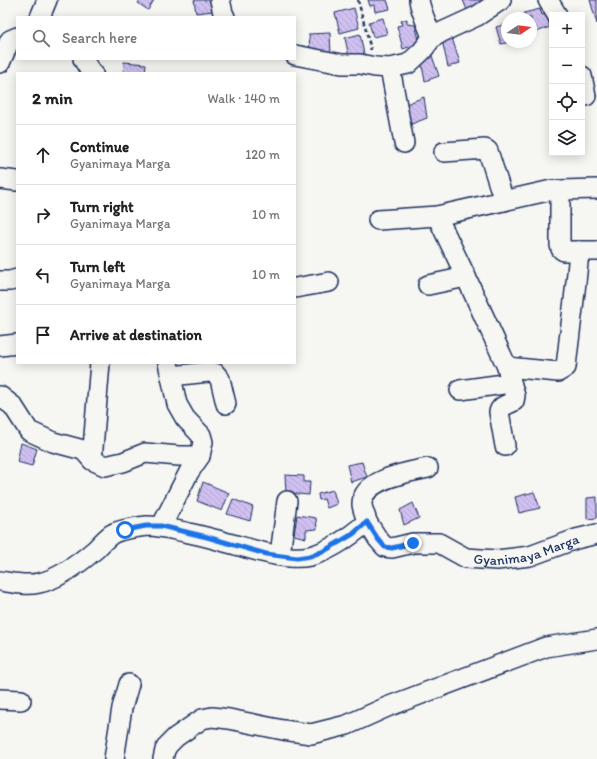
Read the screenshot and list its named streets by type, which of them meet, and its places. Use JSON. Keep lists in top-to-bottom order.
{
  "streets": {
    "street": ["Gyanimaya Marga"]
  },
  "north": "right",
  "page": {
    "map_buttons": ["+", "−"],
    "search": "Search here",
    "heading": ["2 min", "Walk · 140 m"],
    "list": [
      ["Continue", "Gyanimaya Marga", "120 m"],
      ["Turn right", "Gyanimaya Marga", "10 m"],
      ["Turn left", "Gyanimaya Marga", "10 m"],
      "Arrive at destination"
    ]
  }
}
